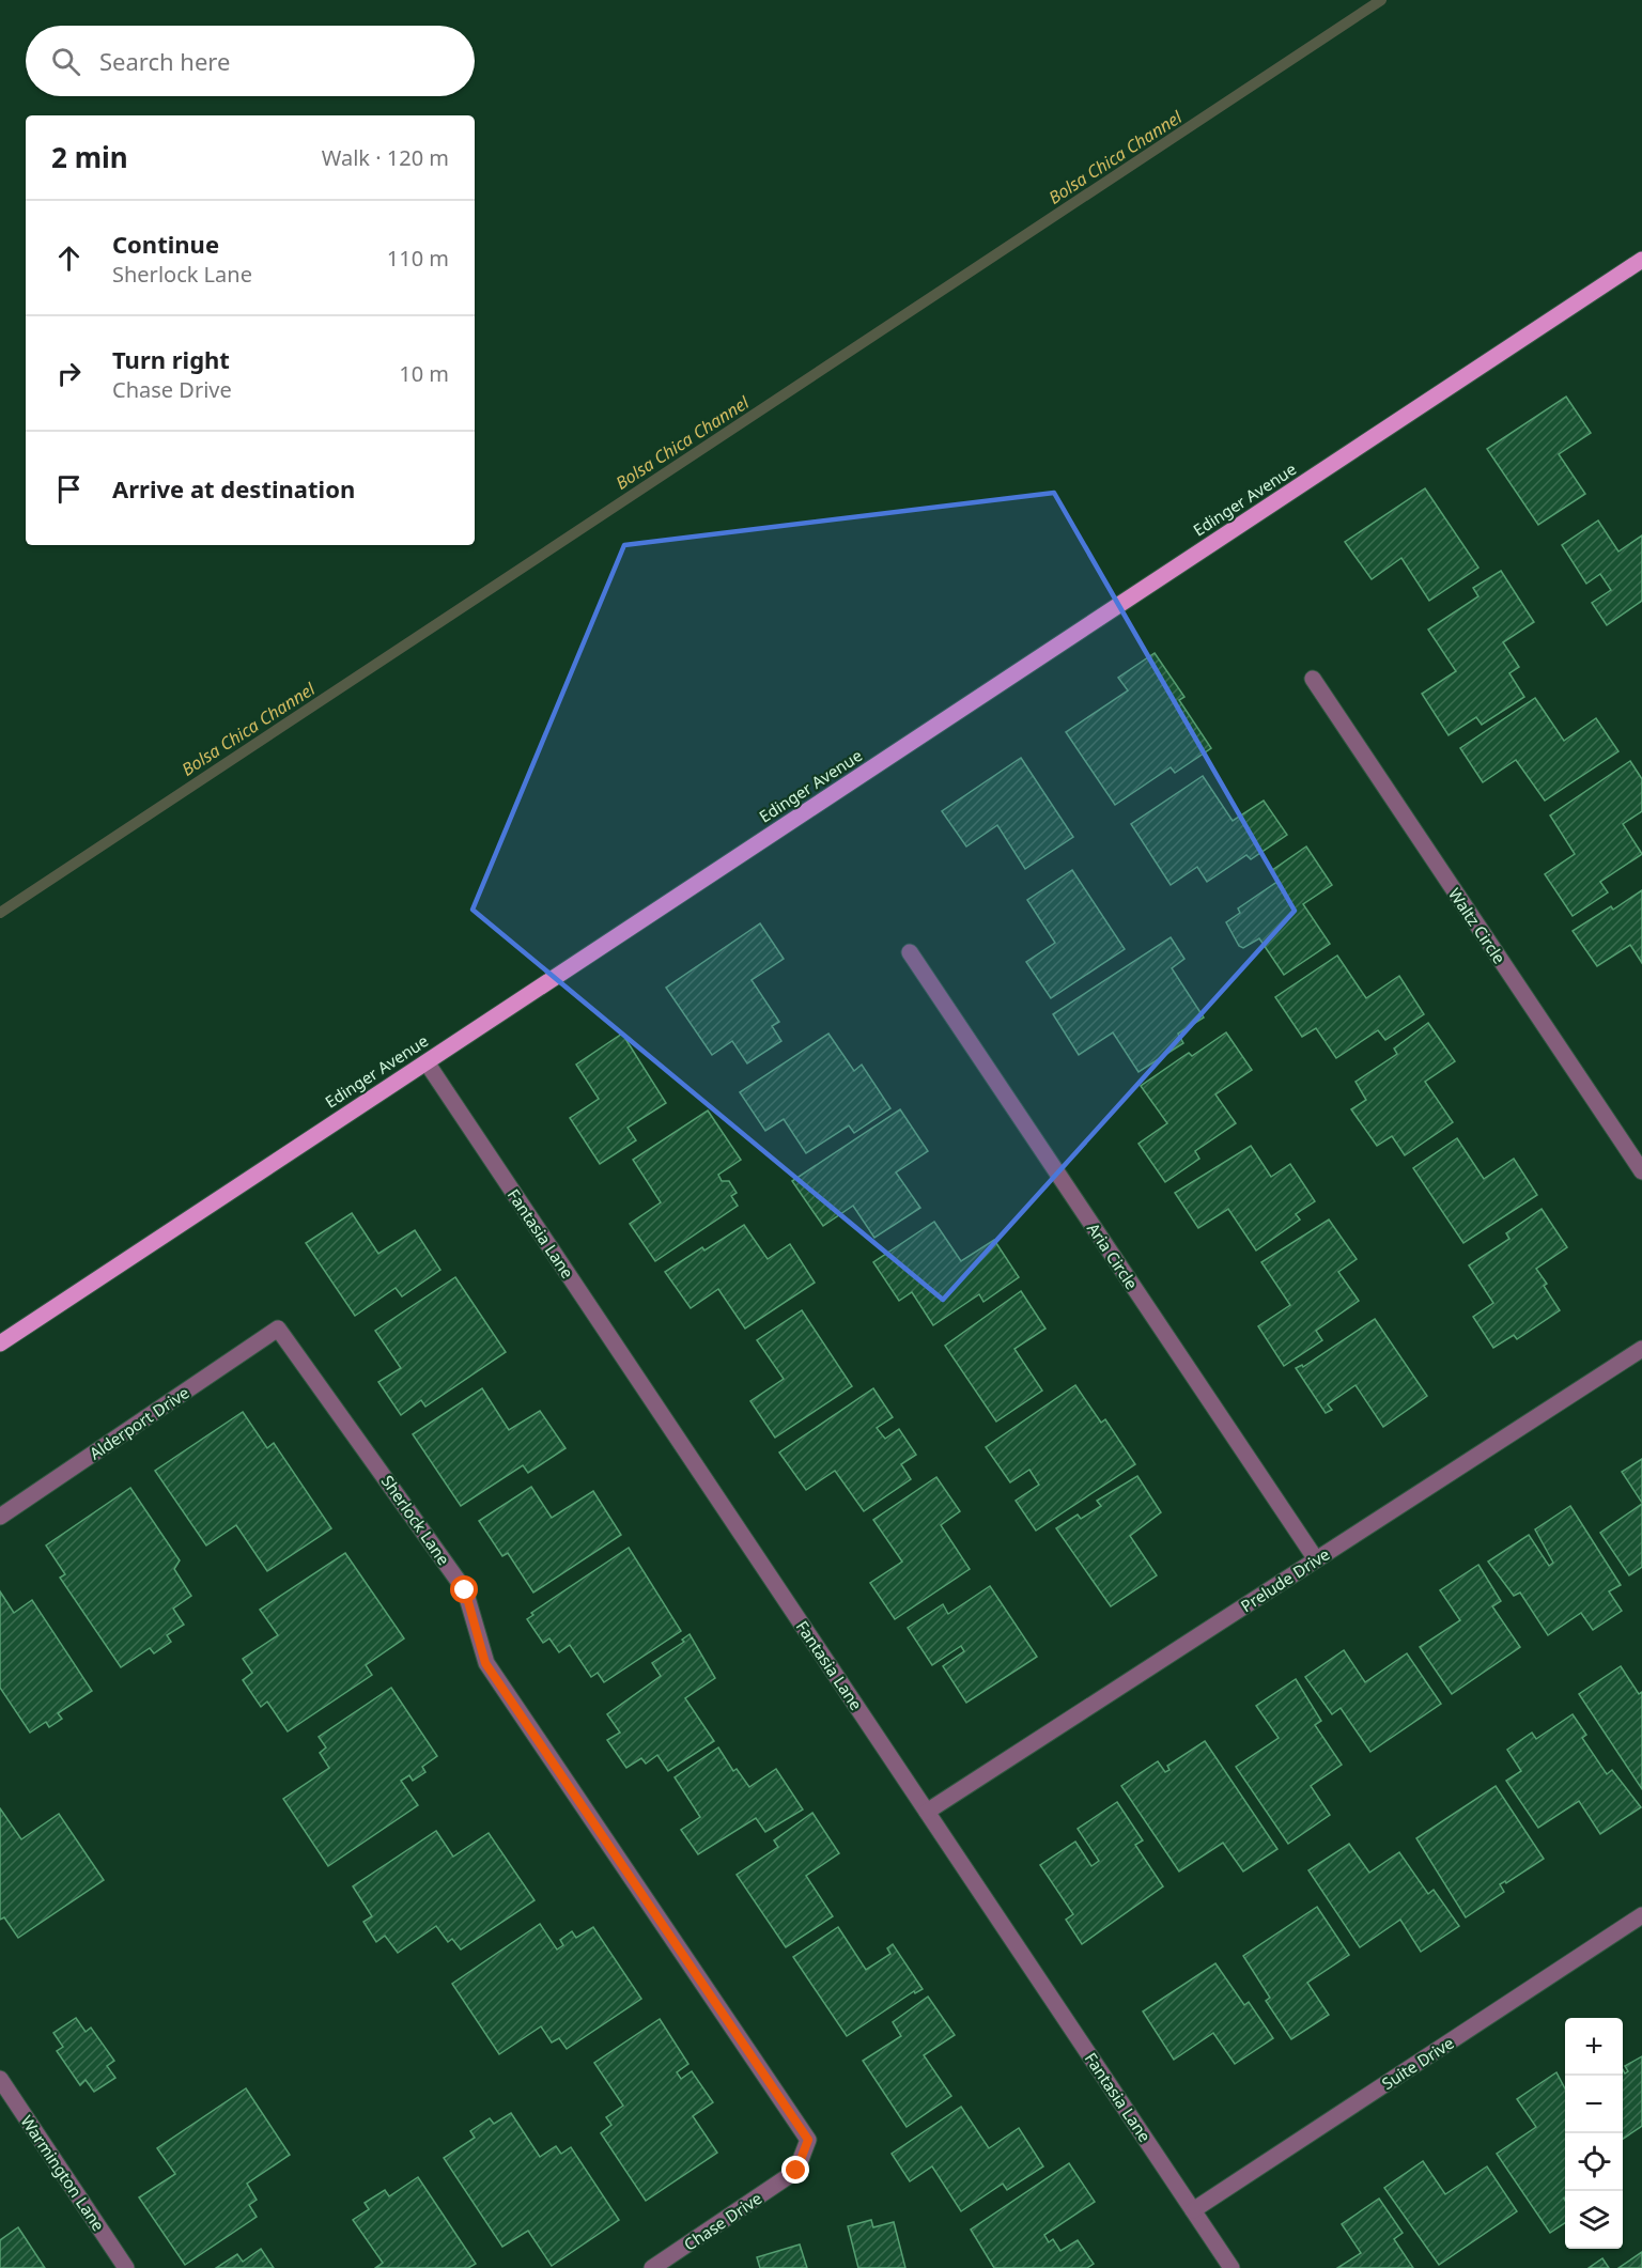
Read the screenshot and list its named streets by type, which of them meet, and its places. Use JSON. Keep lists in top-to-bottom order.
{
  "streets": {
    "main road": ["Edinger Avenue"],
    "street": [
      "Waltz Circle",
      "Fantasia Lane",
      "Aria Circle",
      "Alderport Drive",
      "Sherlock Lane",
      "Prelude Drive",
      "Suite Drive",
      "Warmington Lane",
      "Chase Drive"
    ]
  },
  "crossings": [
    ["Edinger Avenue", "Fantasia Lane"],
    ["Fantasia Lane", "Prelude Drive"],
    ["Fantasia Lane", "Suite Drive"],
    ["Aria Circle", "Prelude Drive"],
    ["Alderport Drive", "Sherlock Lane"],
    ["Sherlock Lane", "Chase Drive"]
  ],
  "water": ["Bolsa Chica Channel"],
  "page": {
    "search": "Search here",
    "heading": ["2 min", "Walk · 120 m"],
    "list": [
      ["Continue", "Sherlock Lane", "110 m"],
      ["Turn right", "Chase Drive", "10 m"],
      "Arrive at destination"
    ],
    "map_buttons": ["+", "−"]
  }
}
